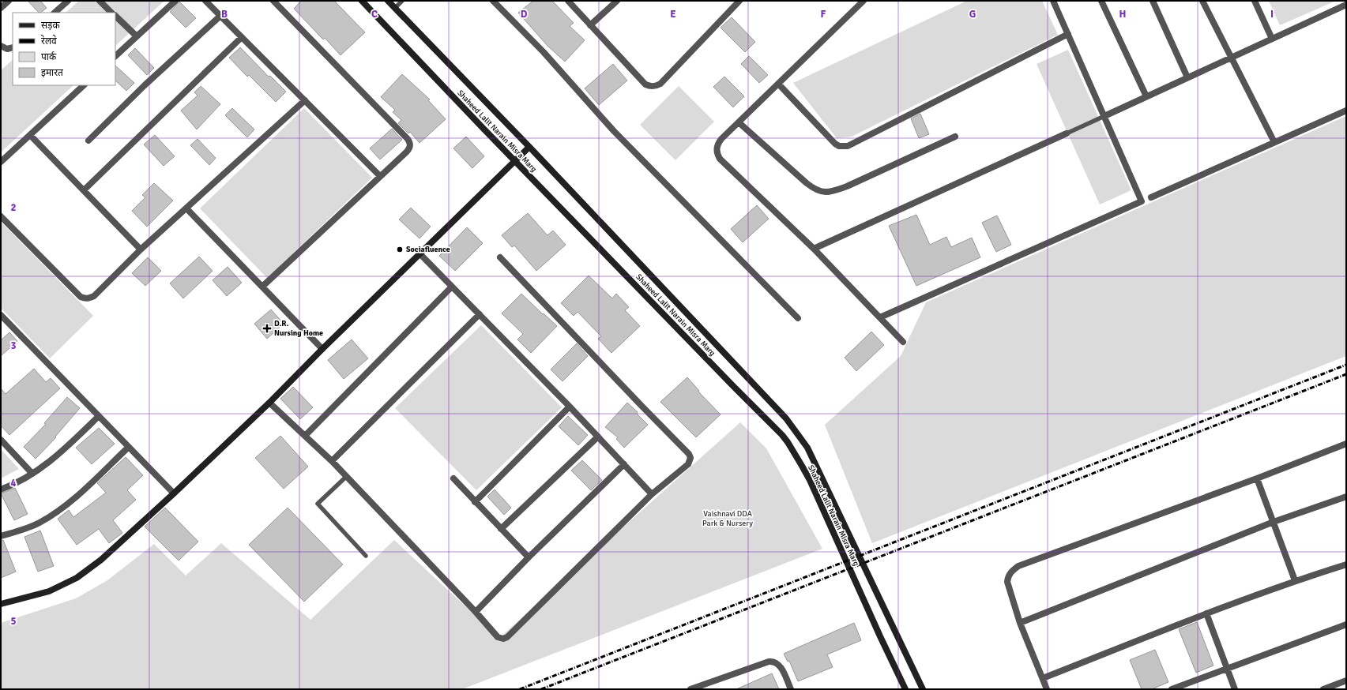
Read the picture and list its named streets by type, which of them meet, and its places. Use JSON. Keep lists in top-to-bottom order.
{
  "streets": {
    "street": ["Shaheed Lalit Narain Misra Marg"]
  },
  "parks": ["Vaishnavi DDA Park & Nursery"],
  "places": {
    "other": ["Sociafluence"],
    "health": ["D.R. Nursing Home"]
  },
  "legend": [
    "सड़क",
    "रेलवे",
    "पार्क",
    "इमारत"
  ],
  "grid": {
    "columns": [
      "B",
      "C",
      "D",
      "E",
      "F",
      "G",
      "H",
      "I"
    ],
    "rows": [
      "2",
      "3",
      "4",
      "5"
    ]
  }
}
